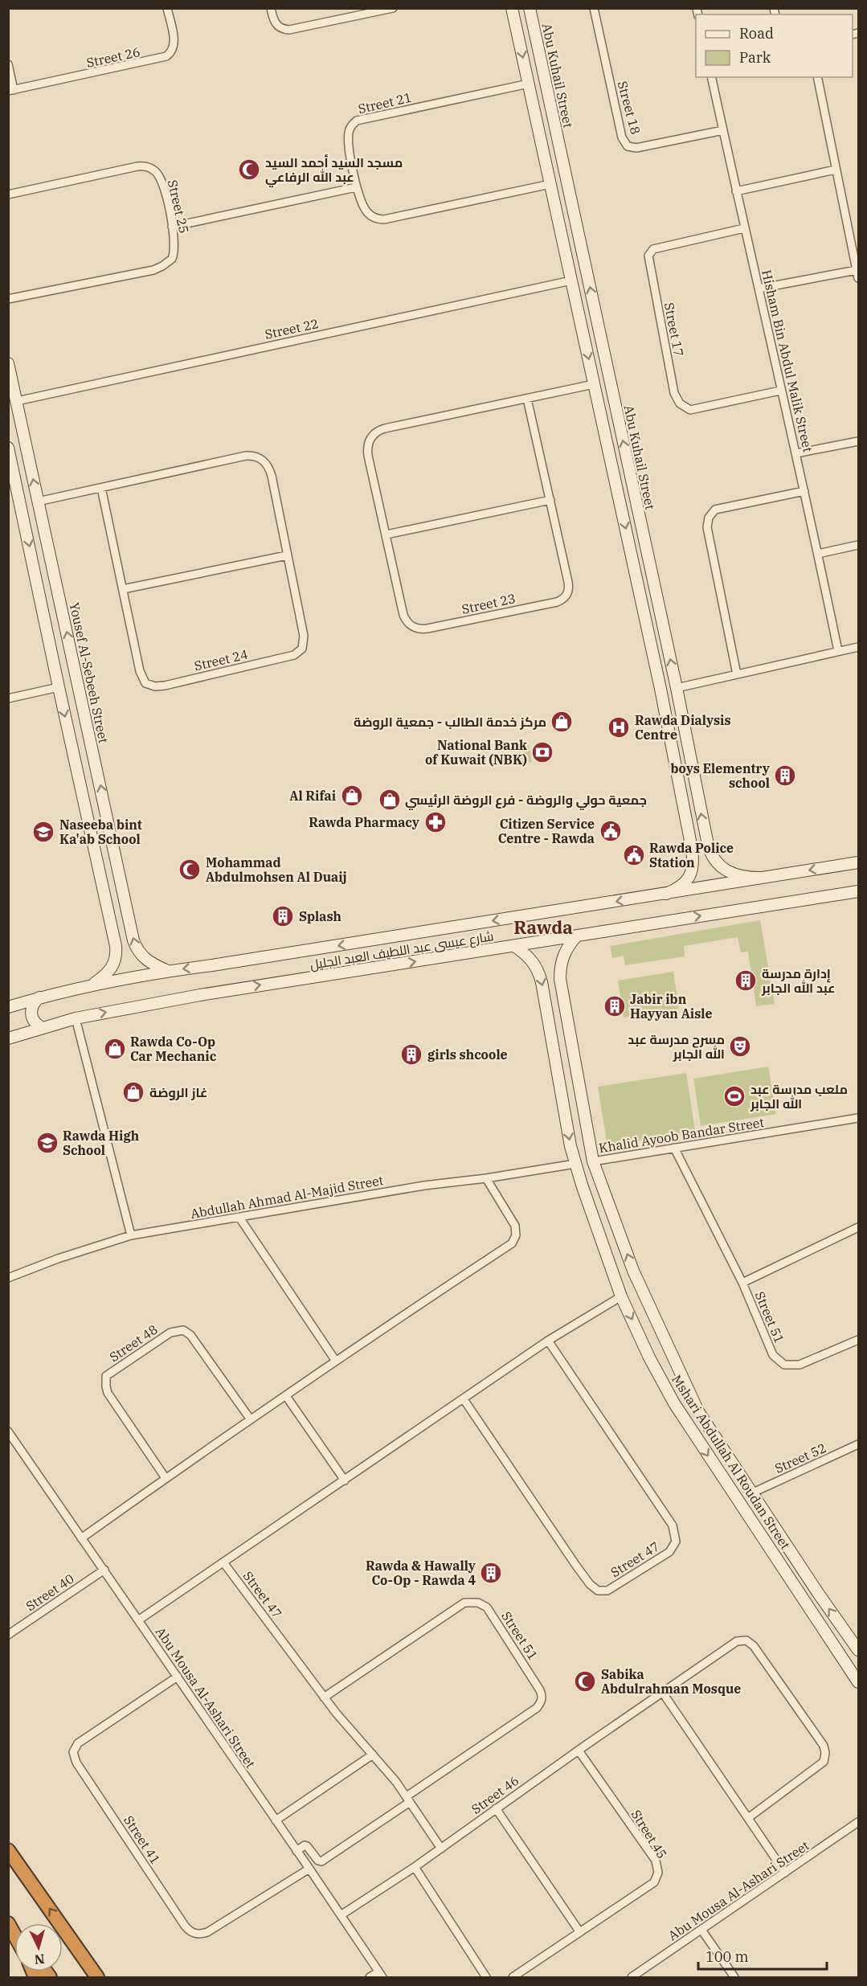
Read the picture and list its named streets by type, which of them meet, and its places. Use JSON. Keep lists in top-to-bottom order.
{
  "streets": {
    "street": [
      "Street 26",
      "Abu Kuhail Street",
      "Street 21",
      "Street 18",
      "Street 25",
      "Street 22",
      "Street 17",
      "Hisham Bin Abdul Malik Street",
      "Street 23",
      "Street 24",
      "Yousef Al-Sebeeh Street",
      "شارع عيسى عبد اللطيف العبد الجليل",
      "Khalid Ayoob Bandar Street",
      "Abdullah Ahmad Al-Majid Street",
      "Street 51",
      "Street 48",
      "Street 52",
      "Mshari Abdullah Al Roudan Street",
      "Street 47",
      "Street 40",
      "Abu Mousa Al-Ashari Street",
      "Street 46",
      "Street 45",
      "Street 41"
    ]
  },
  "crossings": [
    ["Abu Kuhail Street", "شارع عيسى عبد اللطيف العبد الجليل"],
    ["Street 18", "Hisham Bin Abdul Malik Street"],
    ["Street 22", "Yousef Al-Sebeeh Street"],
    ["Street 17", "Hisham Bin Abdul Malik Street"],
    ["Street 24", "Yousef Al-Sebeeh Street"],
    ["Yousef Al-Sebeeh Street", "شارع عيسى عبد اللطيف العبد الجليل"],
    ["شارع عيسى عبد اللطيف العبد الجليل", "Mshari Abdullah Al Roudan Street"],
    ["Khalid Ayoob Bandar Street", "Street 51"],
    ["Khalid Ayoob Bandar Street", "Mshari Abdullah Al Roudan Street"],
    ["Abdullah Ahmad Al-Majid Street", "Mshari Abdullah Al Roudan Street"],
    ["Street 51", "Street 47"],
    ["Street 52", "Mshari Abdullah Al Roudan Street"],
    ["Street 47", "Street 46"],
    ["Street 40", "Abu Mousa Al-Ashari Street"],
    ["Abu Mousa Al-Ashari Street", "Street 46"],
    ["Abu Mousa Al-Ashari Street", "Street 41"],
    ["Street 46", "Street 45"]
  ],
  "districts": ["Rawda"],
  "places": {
    "mosque": ["مسجد السيد أحمد السيد عبد الله الرفاعي", "Mohammad Abdulmohsen Al Duaij", "Sabika Abdulrahman Mosque"],
    "shop": [
      "مركز خدمة الطالب - جمعية الروضة",
      "Al Rifai",
      "جمعية حولي والروضة - فرع الروضة الرئيسي",
      "Rawda Co-Op Car Mechanic",
      "غاز الروضة"
    ],
    "hospital": ["Rawda Dialysis Centre"],
    "bank": ["National Bank of Kuwait (NBK)"],
    "building": [
      "boys Elementry school",
      "Splash",
      "إدارة مدرسة عبد الله الجابر",
      "Jabir ibn Hayyan Aisle",
      "girls shcoole",
      "Rawda & Hawally Co-Op - Rawda 4"
    ],
    "pharmacy": ["Rawda Pharmacy"],
    "public building": ["Citizen Service Centre - Rawda", "Rawda Police Station"],
    "school or university": ["Naseeba bint Ka'ab School", "Rawda High School"],
    "theatre": ["مسرح مدرسة عبد الله الجابر"],
    "sports": ["ملعب مدرسة عبد الله الجابر"]
  },
  "legend": ["Road", "Park"],
  "scale_bar": "100 m",
  "north": "bottom"
}
